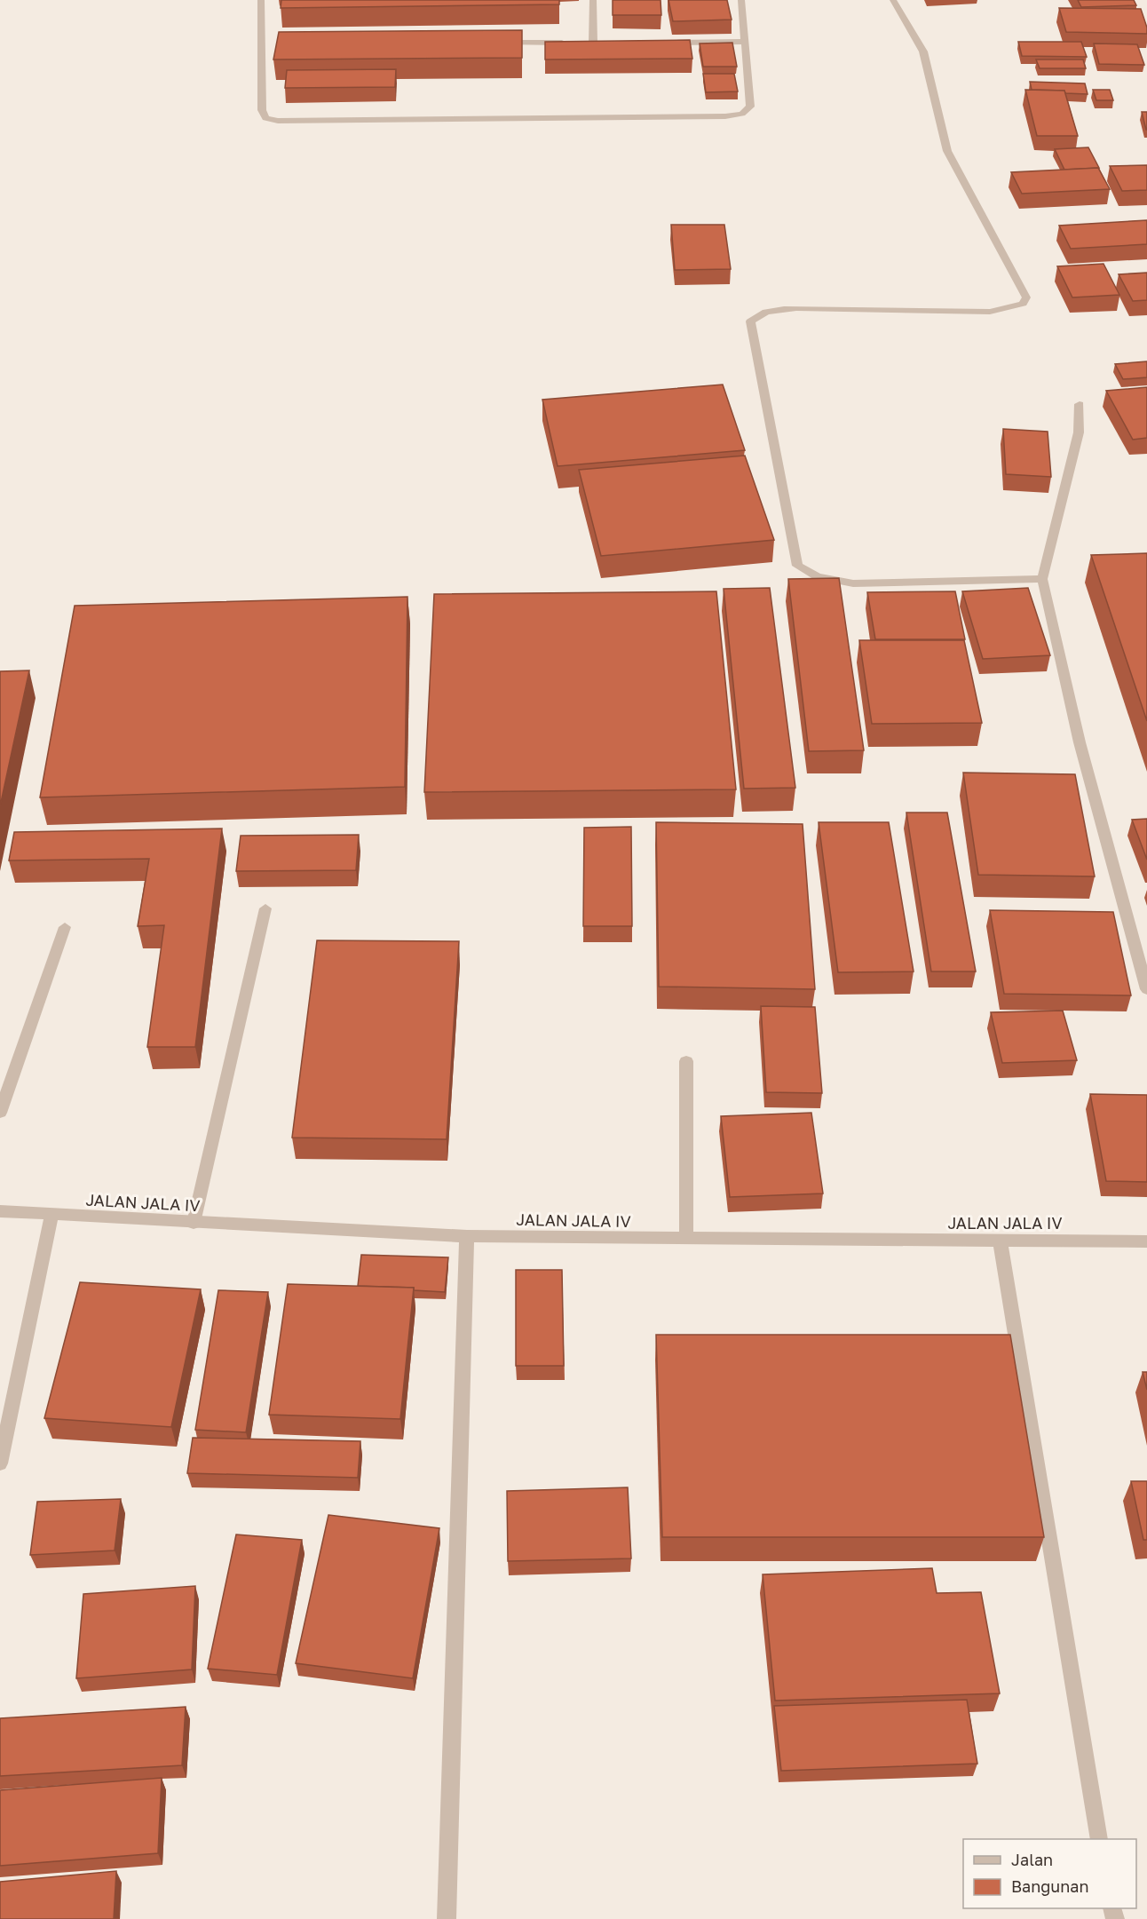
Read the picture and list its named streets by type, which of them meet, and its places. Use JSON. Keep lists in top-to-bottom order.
{
  "streets": {
    "street": ["JALAN JALA IV"]
  },
  "legend": ["Jalan", "Bangunan"]
}
